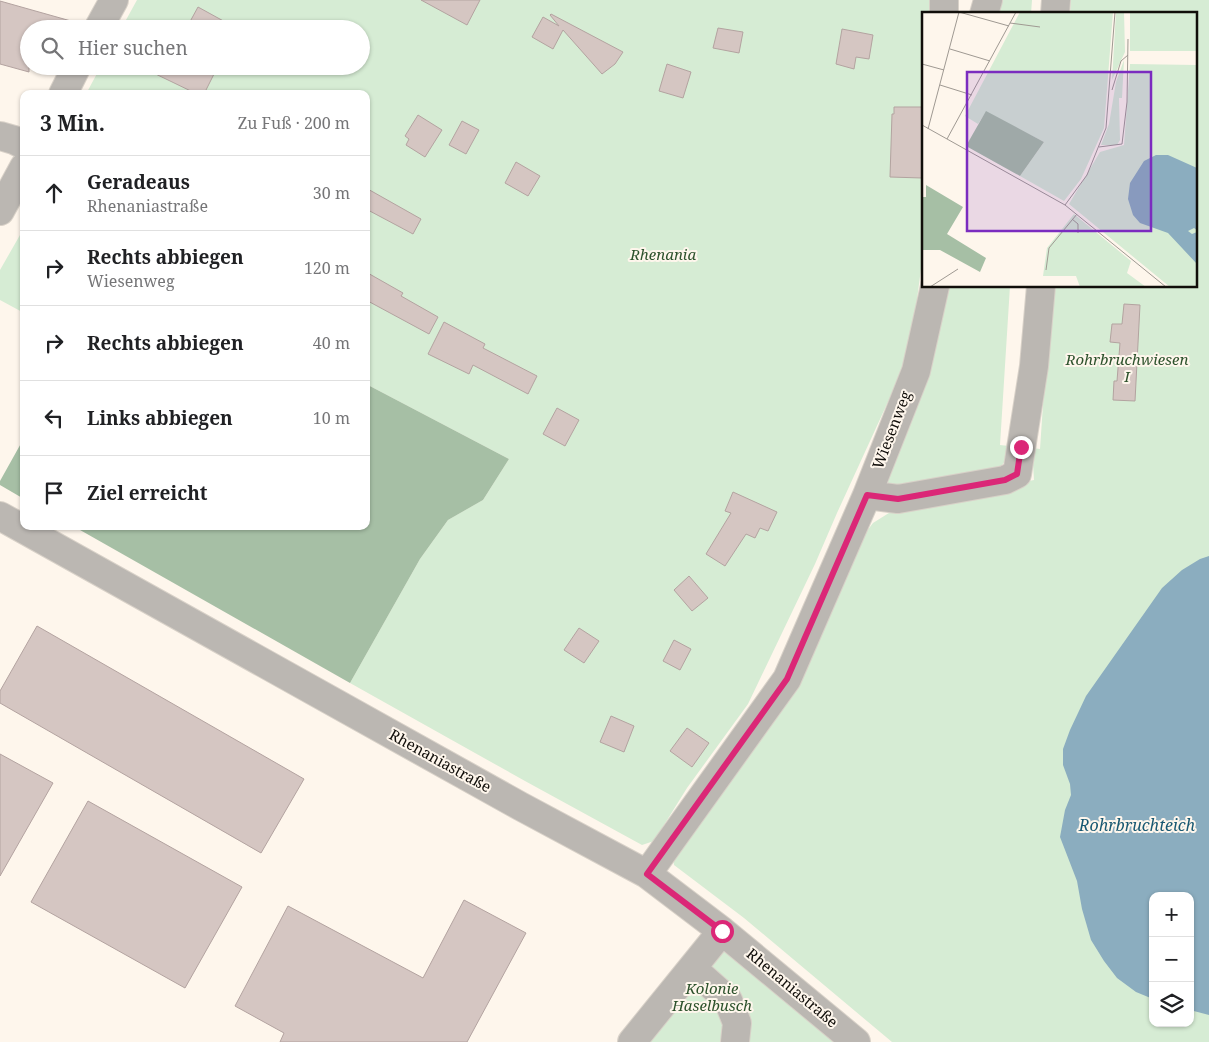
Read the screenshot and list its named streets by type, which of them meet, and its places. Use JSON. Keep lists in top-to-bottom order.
{
  "streets": {
    "street": ["Wiesenweg", "Rhenaniastraße"]
  },
  "crossings": [
    ["Wiesenweg", "Rhenaniastraße"]
  ],
  "water": ["Rohrbruchteich"],
  "parks": ["Rhenania", "Rohrbruchwiesen I", "Kolonie Haselbusch"],
  "page": {
    "search": "Hier suchen",
    "heading": ["3 Min.", "Zu Fuß · 200 m"],
    "list": [
      ["Geradeaus", "Rhenaniastraße", "30 m"],
      ["Rechts abbiegen", "Wiesenweg", "120 m"],
      ["Rechts abbiegen", "40 m"],
      ["Links abbiegen", "10 m"],
      "Ziel erreicht"
    ],
    "map_buttons": ["+", "−"]
  }
}
